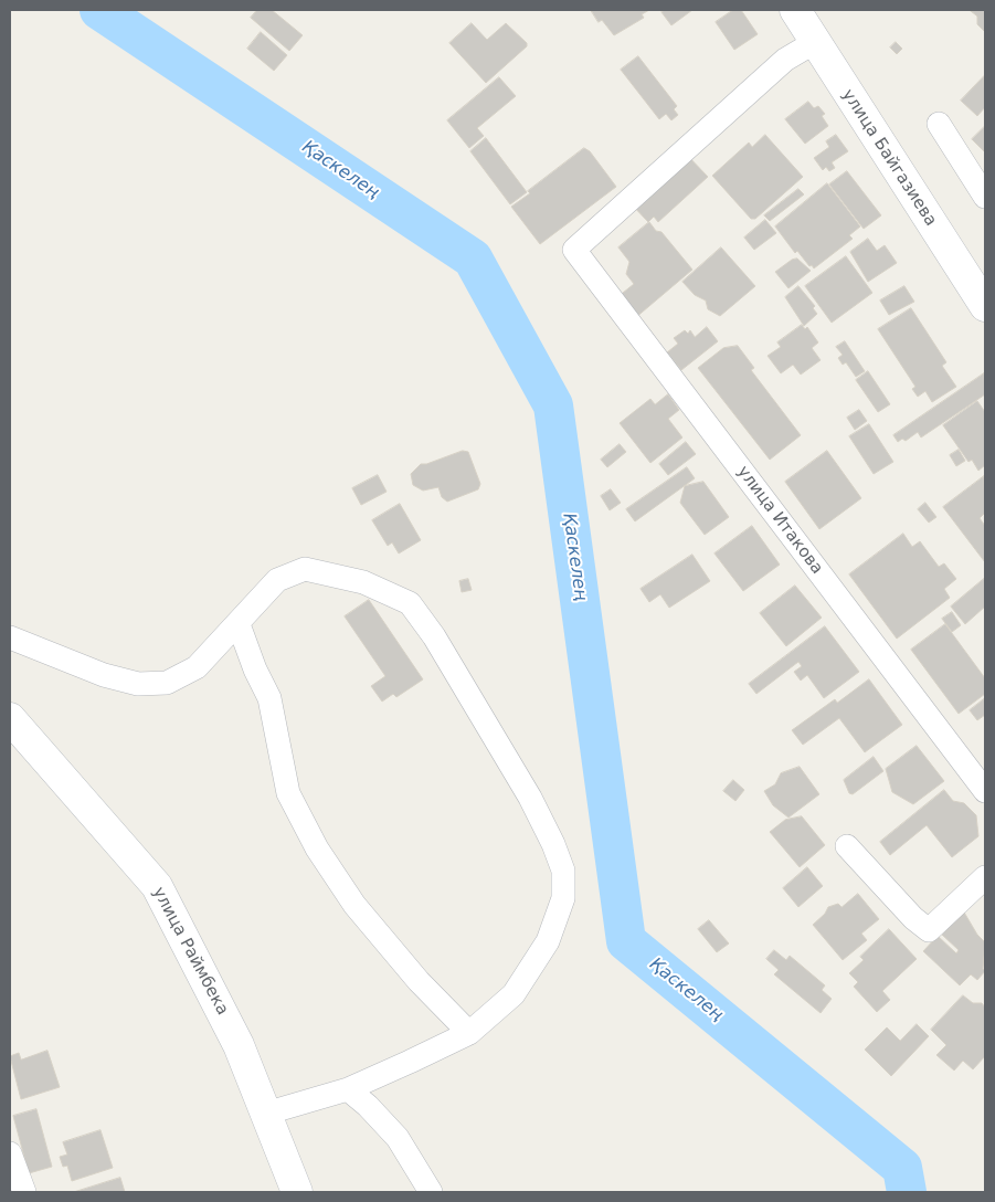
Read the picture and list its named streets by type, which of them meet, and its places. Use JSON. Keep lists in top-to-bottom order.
{
  "streets": {
    "street": ["улица Байгазиева", "улица Итакова", "улица Раймбека"]
  },
  "crossings": [
    ["улица Байгазиева", "улица Итакова"]
  ],
  "water": ["Қаскелең"]
}
